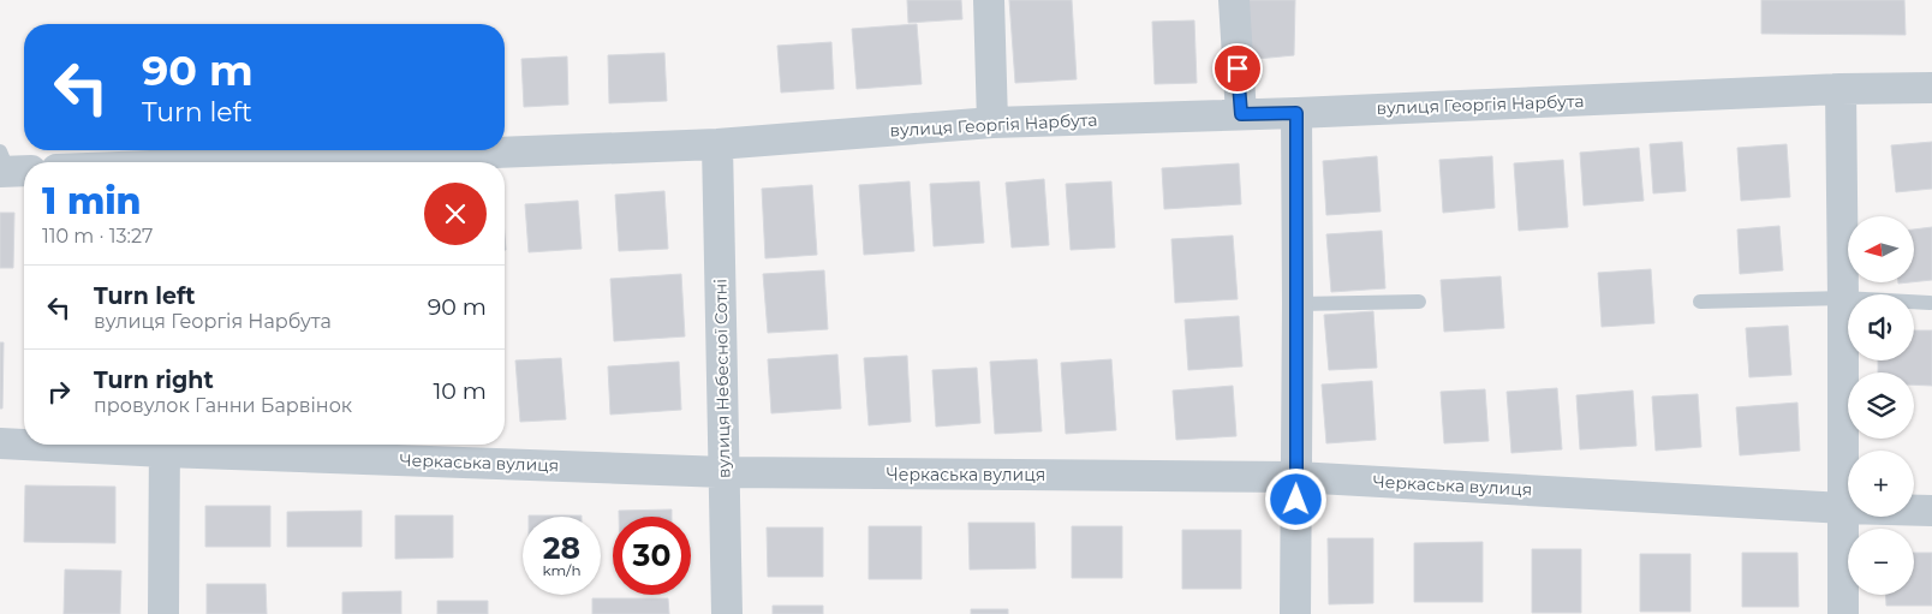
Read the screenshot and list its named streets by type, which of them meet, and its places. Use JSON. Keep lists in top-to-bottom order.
{
  "streets": {
    "street": ["вулиця Георгія Нарбута", "вулиця Небесної Сотні", "Черкаська вулиця"]
  },
  "crossings": [
    ["вулиця Георгія Нарбута", "вулиця Небесної Сотні"],
    ["вулиця Небесної Сотні", "Черкаська вулиця"]
  ],
  "north": "left",
  "page": {
    "turn": ["90 m", "Turn left"],
    "heading": ["1 min", "110 m · 13:27"],
    "map_buttons": ["+", "−"],
    "list": [
      {
        "name": "Turn left",
        "note": "вулиця Георгія Нарбута",
        "value": "90 m"
      },
      {
        "name": "Turn right",
        "note": "провулок Ганни Барвінок",
        "value": "10 m"
      }
    ],
    "speed": "28 km/h",
    "limit": "30"
  }
}
